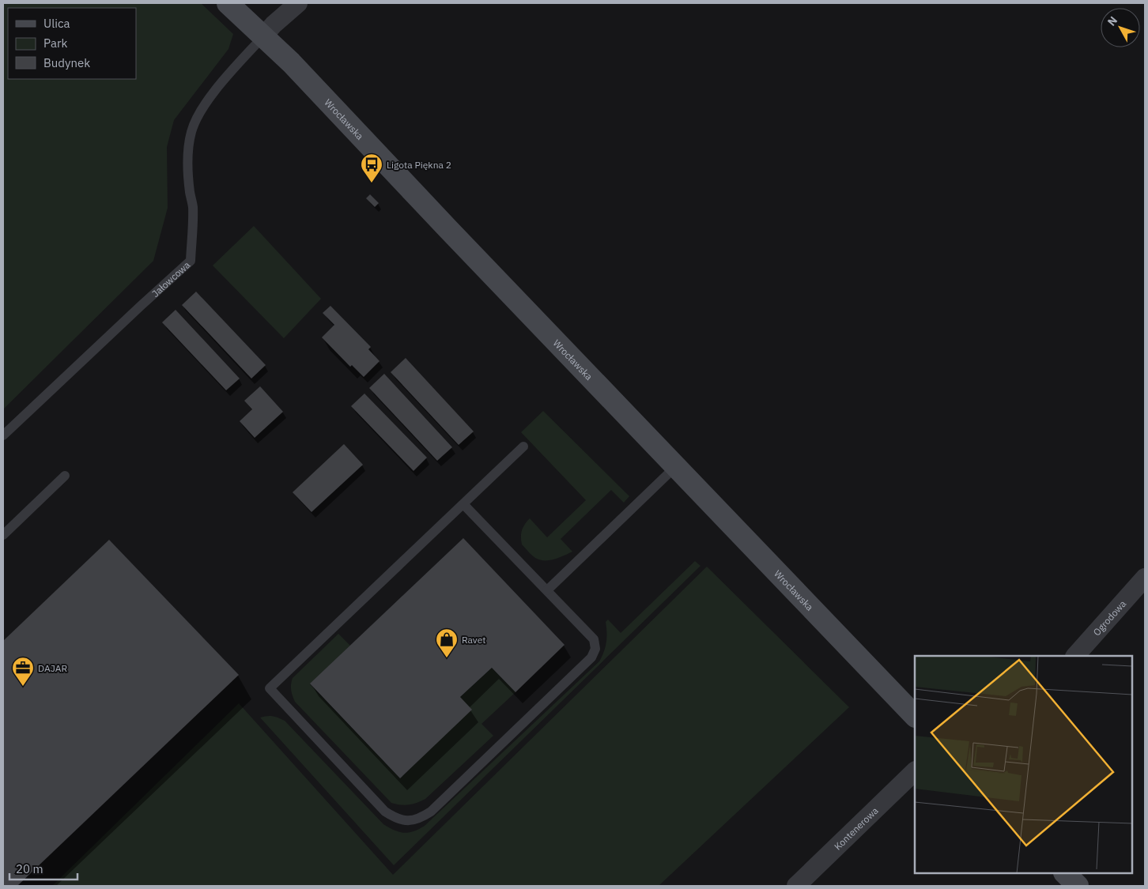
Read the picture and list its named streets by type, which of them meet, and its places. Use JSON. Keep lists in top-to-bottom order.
{
  "streets": {
    "main road": ["Wrocławska"],
    "street": ["Ogrodowa", "Kontenerowa"],
    "lane": ["Jałowcowa"]
  },
  "crossings": [
    ["Wrocławska", "Jałowcowa"]
  ],
  "places": {
    "bus stop": ["Ligota Piękna 2"],
    "shop": ["Ravet"],
    "office": ["DAJAR"]
  },
  "legend": ["Ulica", "Park", "Budynek"],
  "scale_bar": "20 m",
  "north": "top left"
}
